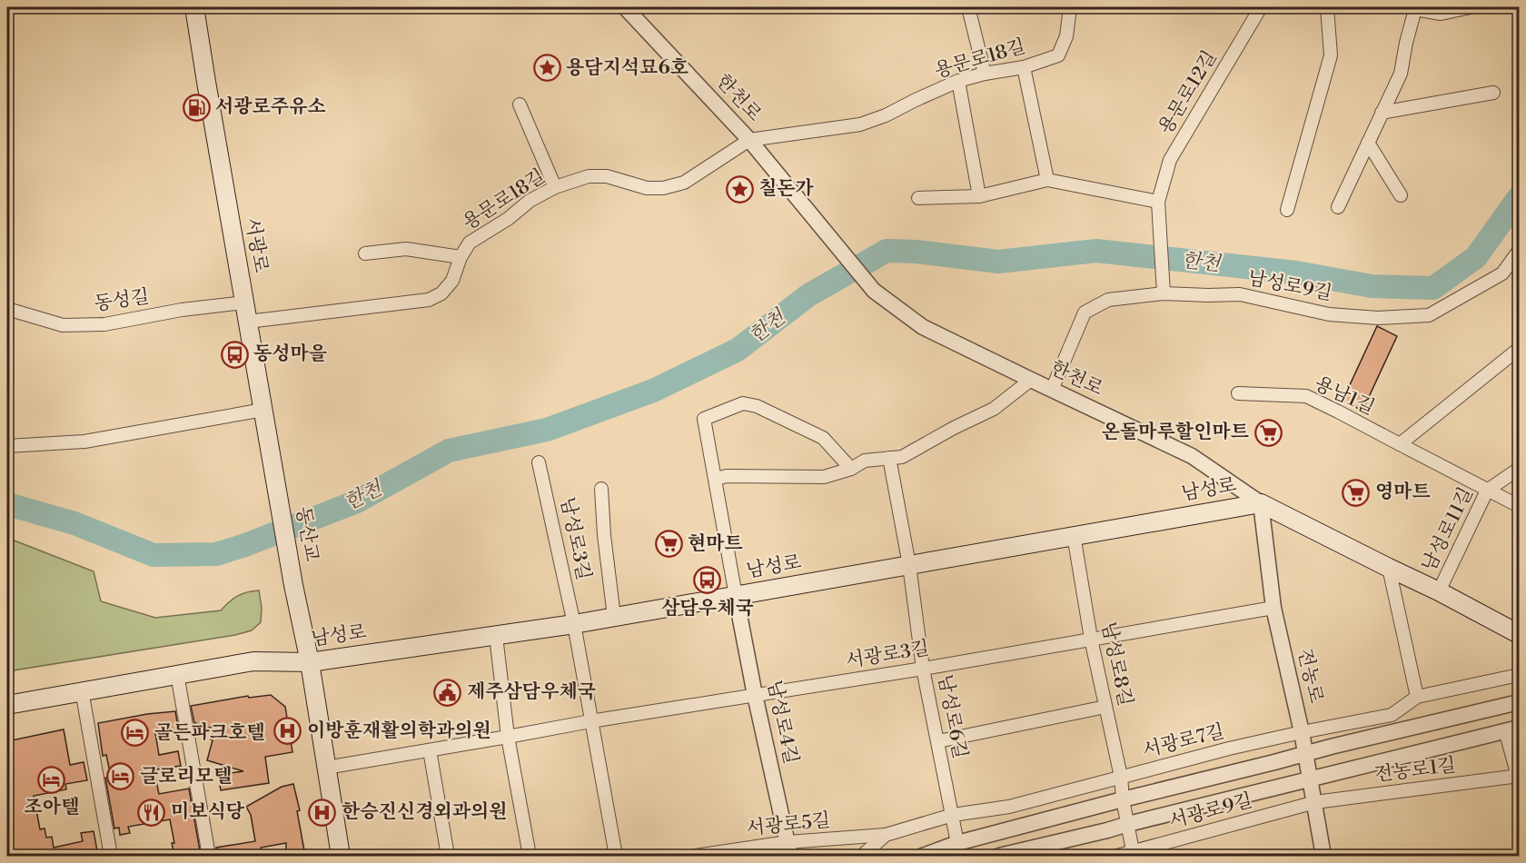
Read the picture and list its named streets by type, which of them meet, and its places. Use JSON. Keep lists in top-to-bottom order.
{
  "streets": {
    "main road": ["서광로", "남성로", "동산교"],
    "street": [
      "용문로18길",
      "용문로12길",
      "한천로",
      "남성로9길",
      "동성길",
      "용남1길",
      "남성로11길",
      "남성로3길",
      "서광로3길",
      "남성로8길",
      "전농로",
      "남성로6길",
      "남성로4길",
      "서광로7길",
      "전농로1길",
      "서광로9길",
      "서광로5길"
    ]
  },
  "crossings": [
    ["용문로18길", "한천로"],
    ["용문로18길", "서광로"],
    ["용문로12길", "남성로9길"],
    ["한천로", "남성로9길"],
    ["한천로", "남성로"],
    ["한천로", "전농로"],
    ["서광로", "동성길"],
    ["서광로", "동산교"],
    ["용남1길", "남성로11길"],
    ["남성로", "남성로11길"],
    ["남성로", "동산교"],
    ["남성로", "남성로3길"],
    ["남성로", "남성로8길"],
    ["남성로", "전농로"],
    ["남성로", "남성로6길"],
    ["남성로", "남성로4길"],
    ["서광로3길", "남성로8길"],
    ["서광로3길", "전농로"],
    ["서광로3길", "남성로6길"],
    ["서광로3길", "남성로4길"],
    ["남성로8길", "서광로7길"],
    ["남성로8길", "서광로9길"],
    ["전농로", "서광로7길"],
    ["전농로", "전농로1길"],
    ["전농로", "서광로9길"],
    ["남성로6길", "서광로7길"],
    ["남성로4길", "서광로5길"],
    ["서광로7길", "서광로5길"],
    ["전농로1길", "서광로9길"]
  ],
  "water": ["한천"],
  "places": {
    "place": ["용담지석묘6호", "칠돈가"],
    "fuel station": ["서광로주유소"],
    "bus stop": ["동성마을", "삼담우체국"],
    "supermarket": ["온돌마루할인마트", "영마트", "현마트"],
    "public building": ["제주삼담우체국"],
    "hospital": ["이방훈재활의학과의원", "한승진신경외과의원"],
    "hotel": ["골든파크호텔", "글로리모텔", "조아텔"],
    "restaurant": ["미보식당"]
  }
}
